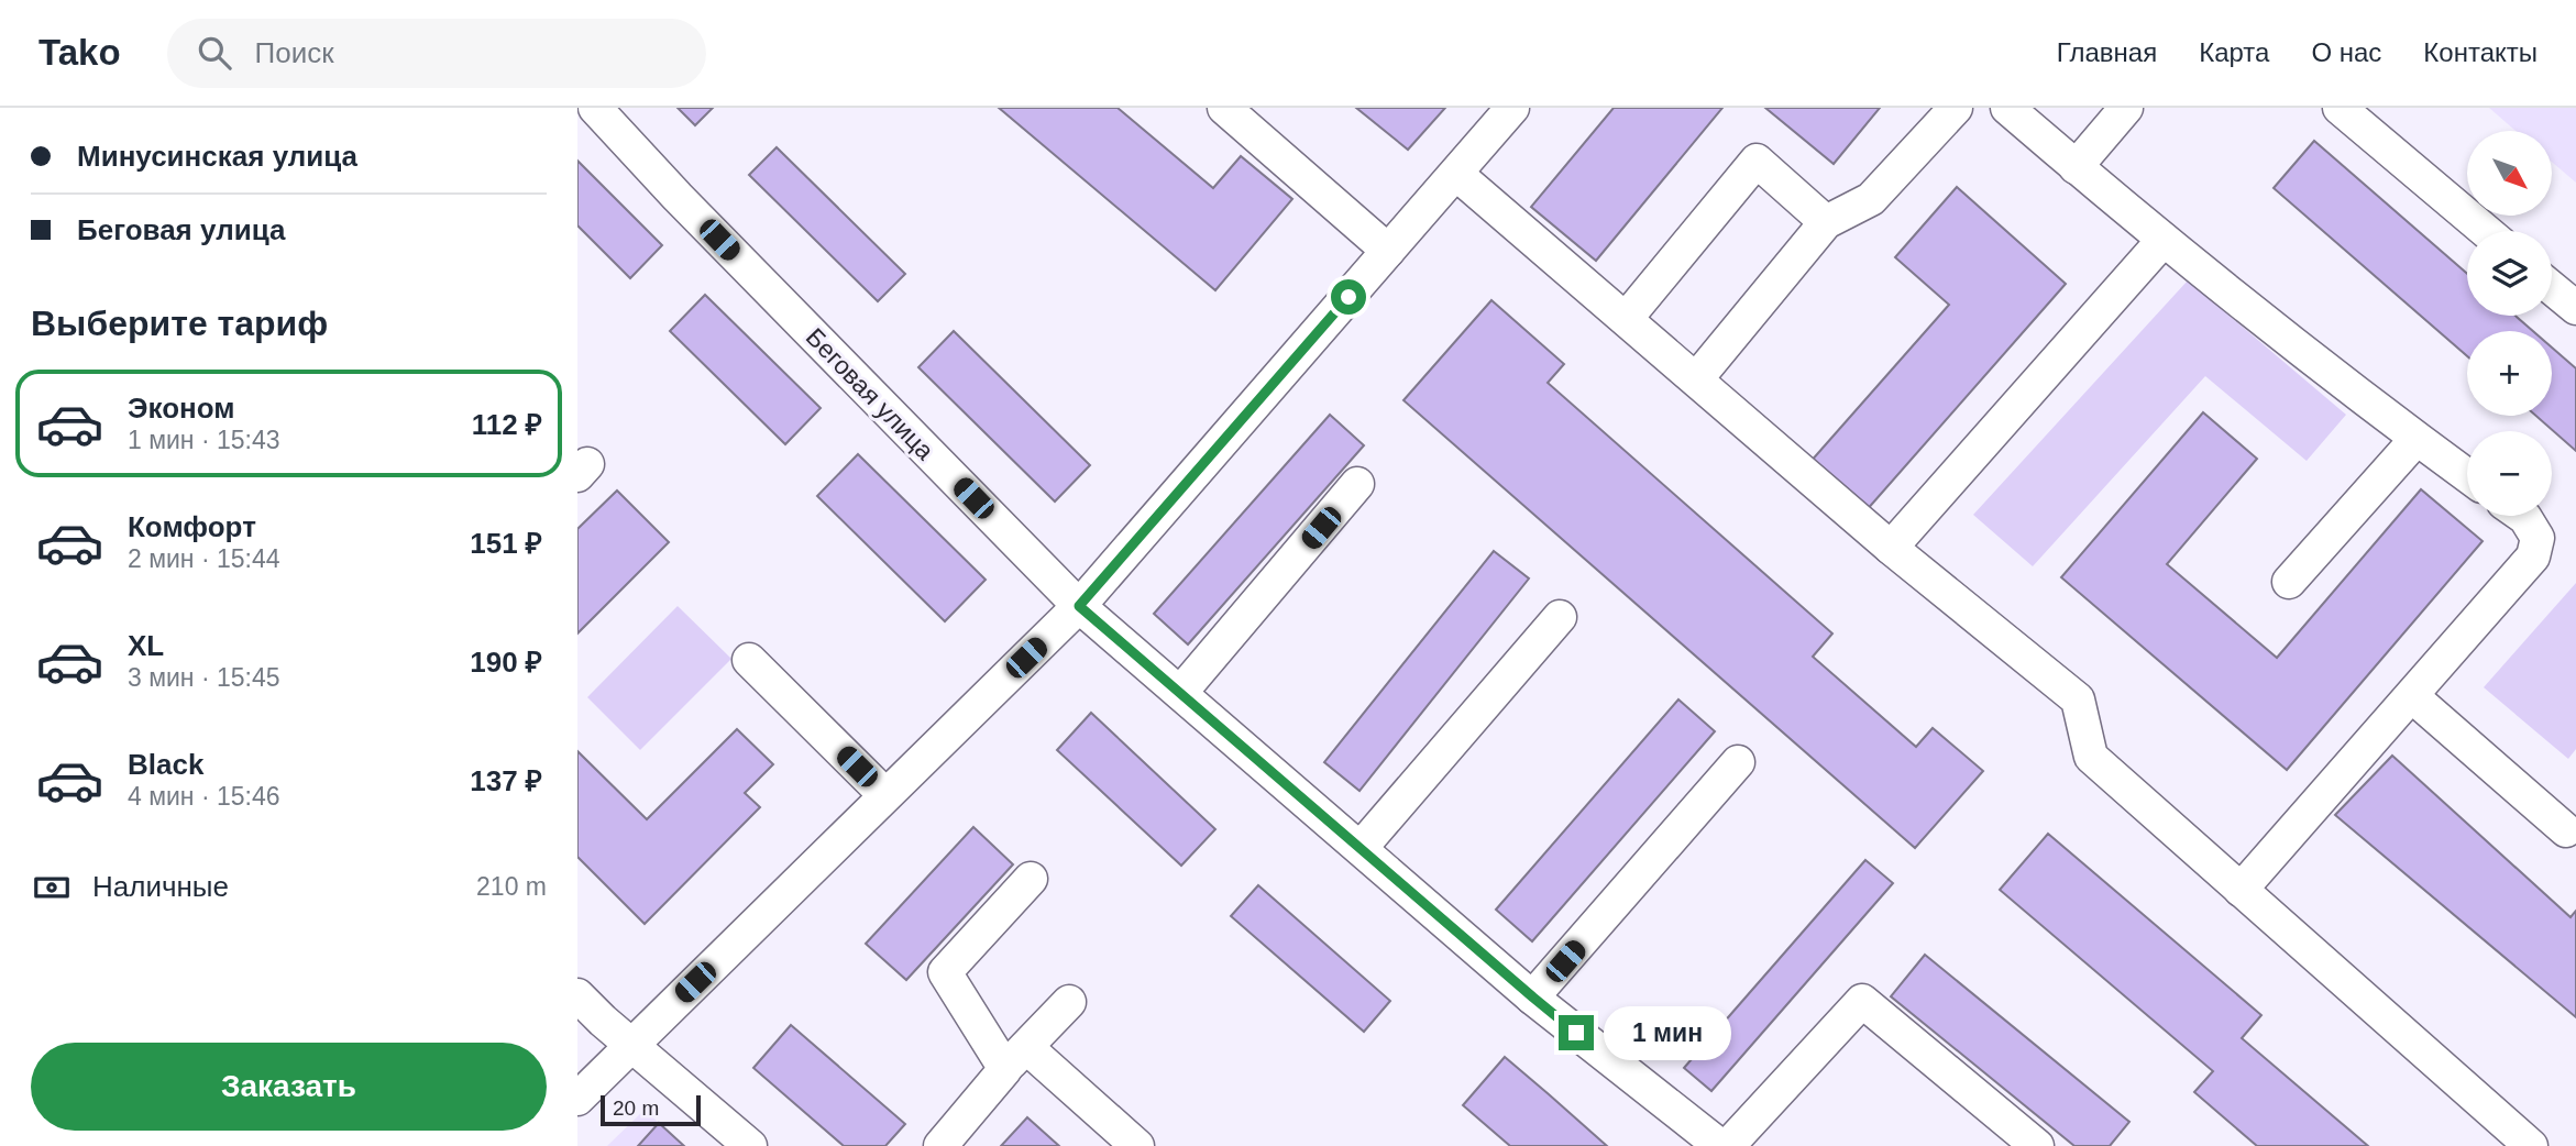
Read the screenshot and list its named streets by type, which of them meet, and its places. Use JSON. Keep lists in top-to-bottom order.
{
  "streets": {
    "street": ["Беговая улица"]
  },
  "scale_bar": "20 m",
  "north": "bottom right",
  "page": {
    "header": "Tako",
    "search": "Поиск",
    "nav": [
      "Главная",
      "Карта",
      "О нас",
      "Контакты"
    ],
    "banner": ["Минусинская улица", "Беговая улица"],
    "map_buttons": ["+", "−"],
    "heading": "Выберите тариф",
    "list": [
      {
        "name": "Эконом",
        "note": "1 мин · 15:43",
        "value": "112 ₽"
      },
      {
        "name": "Комфорт",
        "note": "2 мин · 15:44",
        "value": "151 ₽"
      },
      {
        "name": "XL",
        "note": "3 мин · 15:45",
        "value": "190 ₽"
      },
      {
        "name": "Black",
        "note": "4 мин · 15:46",
        "value": "137 ₽"
      }
    ],
    "pay": ["Наличные", "210 m"],
    "bubble": "1 мин",
    "buttons": "Заказать",
    "scale": "20 m"
  }
}
